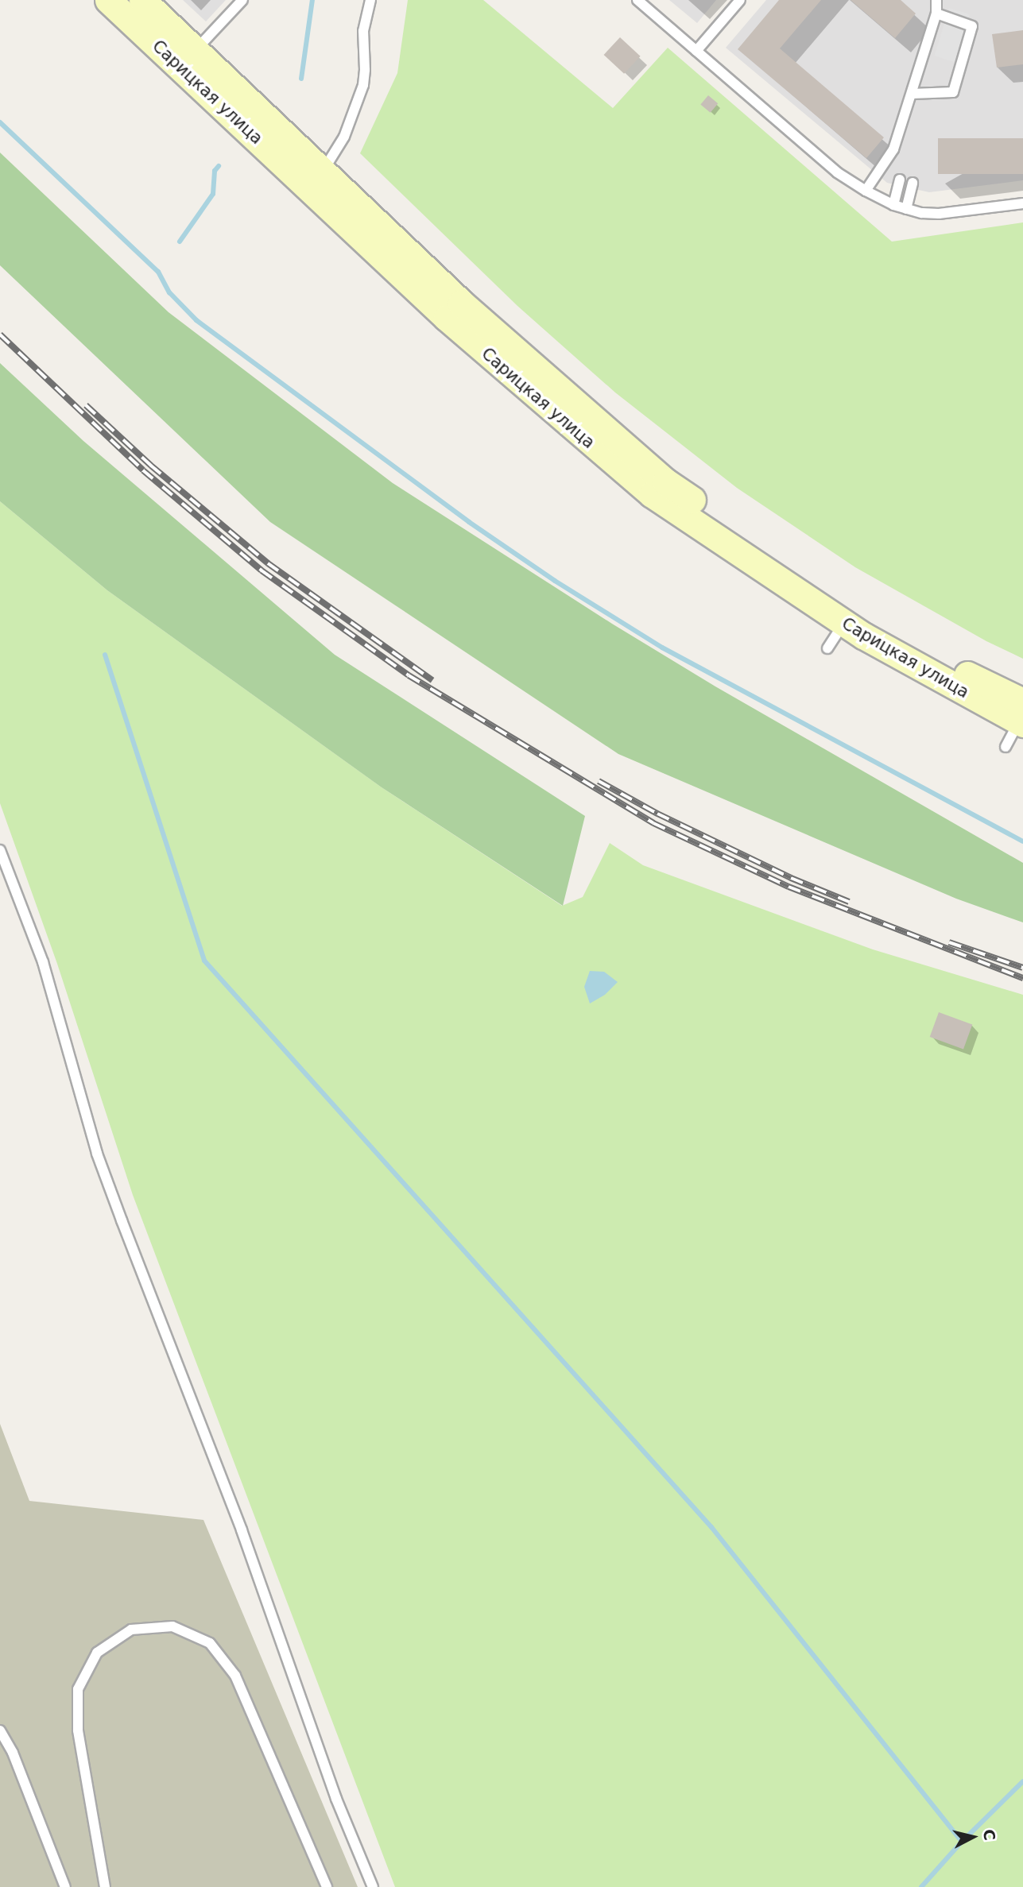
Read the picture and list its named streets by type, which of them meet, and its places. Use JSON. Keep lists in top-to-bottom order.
{
  "streets": {
    "street": ["Сарицкая улица"]
  },
  "north": "right"
}
